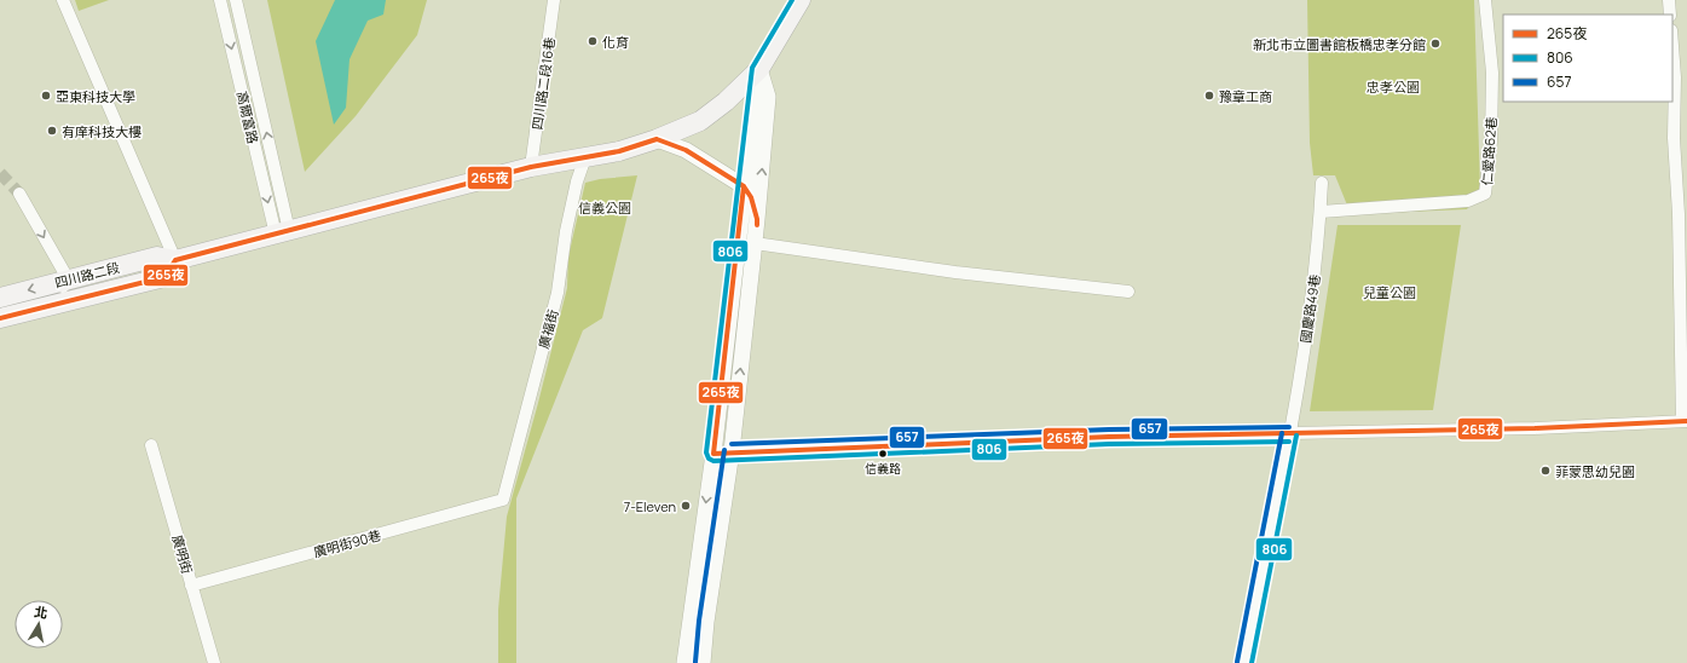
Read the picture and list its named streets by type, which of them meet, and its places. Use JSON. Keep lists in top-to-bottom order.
{
  "streets": {
    "main road": ["四川路二段"],
    "street": [
      "四川路二段16巷",
      "高爾富路",
      "仁愛路62巷",
      "國慶路49巷",
      "廣福街",
      "廣明街90巷",
      "廣明街"
    ]
  },
  "crossings": [
    ["四川路二段16巷", "四川路二段"],
    ["高爾富路", "四川路二段"],
    ["仁愛路62巷", "國慶路49巷"],
    ["四川路二段", "廣福街"],
    ["廣福街", "廣明街90巷"],
    ["廣明街90巷", "廣明街"]
  ],
  "parks": ["忠孝公園", "信義公園", "兒童公園"],
  "places": [
    "化育",
    "新北市立圖書館板橋忠孝分館",
    "亞東科技大學",
    "豫章工商",
    "有庠科技大樓",
    "信義路",
    "菲蒙思幼兒園",
    "7-Eleven"
  ],
  "lines": ["transit line 806", "transit line 265夜", "transit line 657"],
  "legend": ["265夜", "806", "657"],
  "north": "top"
}
